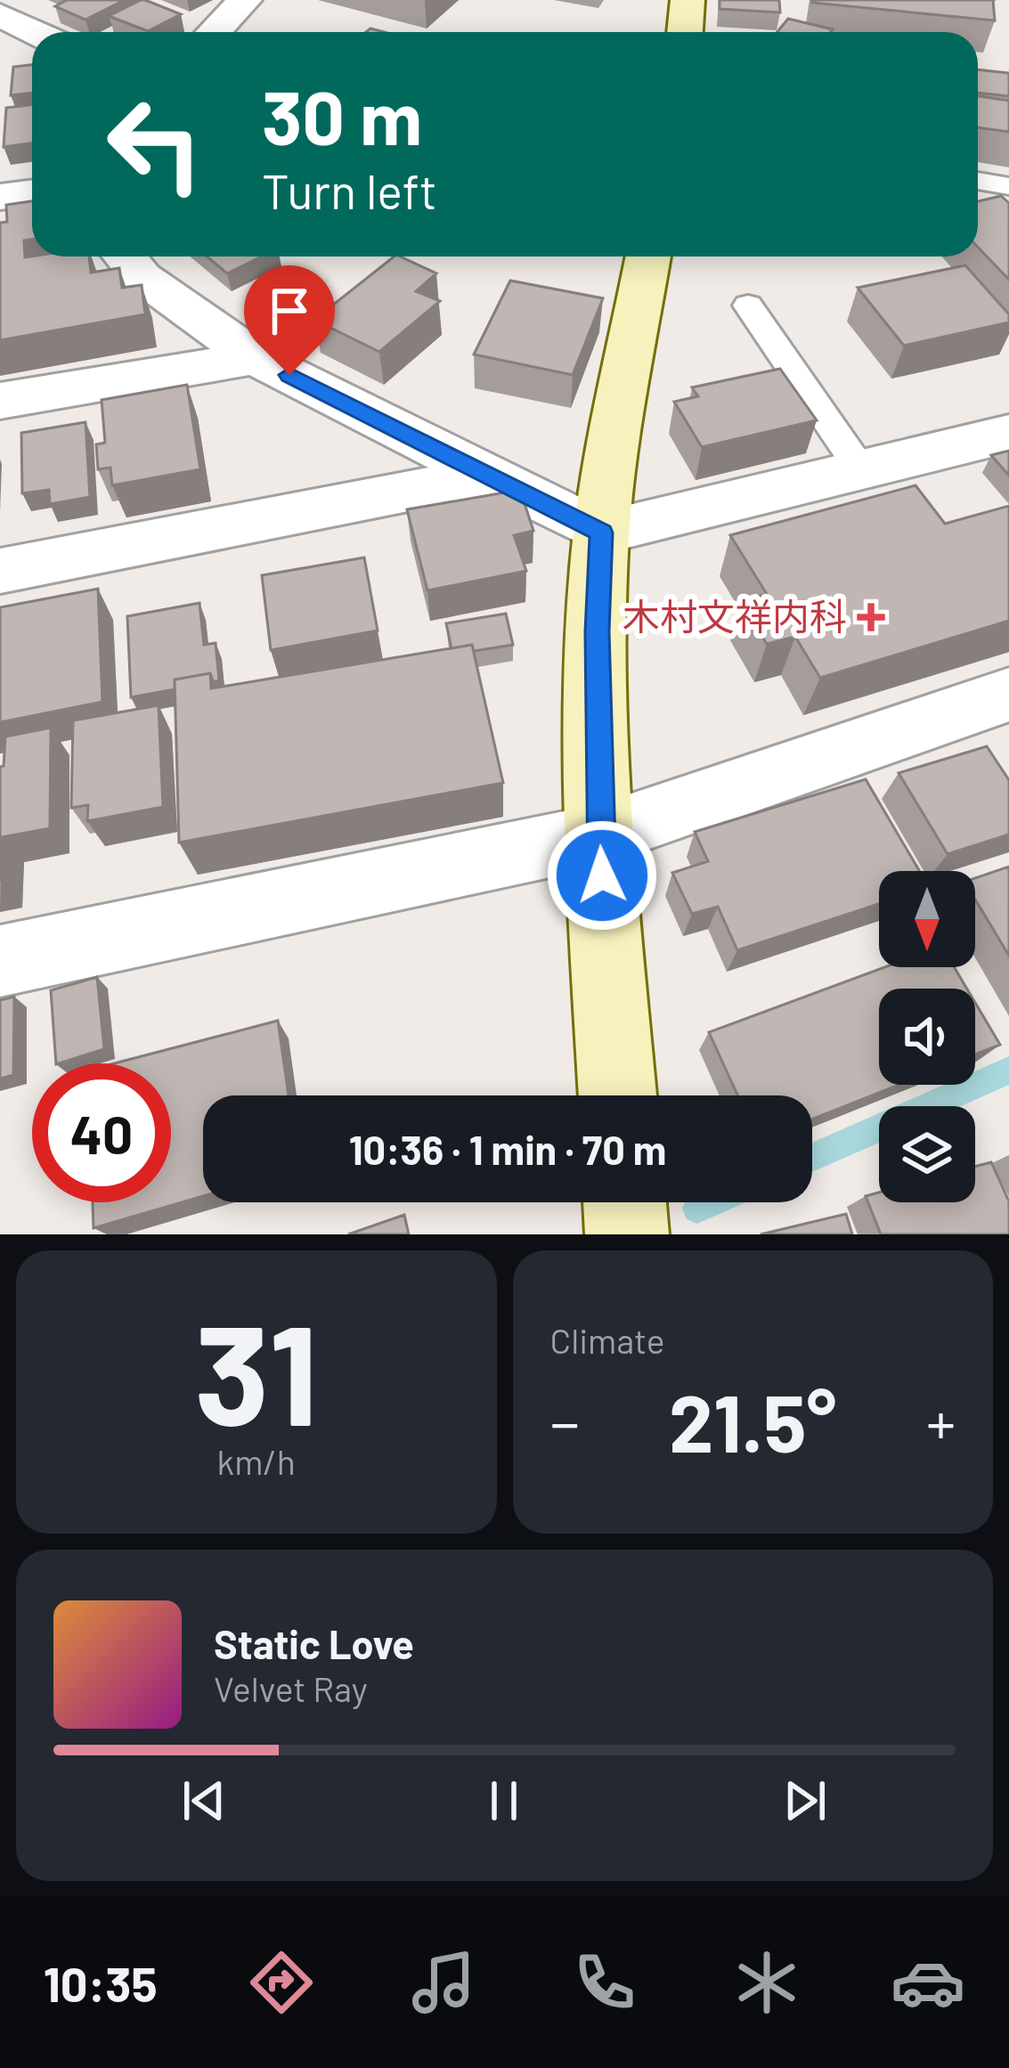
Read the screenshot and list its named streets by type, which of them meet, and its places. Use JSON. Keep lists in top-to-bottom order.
{
  "places": {
    "health": ["木村文祥内科"]
  },
  "north": "bottom",
  "page": {
    "turn": ["30 m", "Turn left"],
    "limit": "40",
    "trip": "10:36 · 1 min · 70 m",
    "tile": [
      ["31", "km/h"],
      "Climate"
    ],
    "heat": ["−", "21.5°", "+"],
    "song": ["Static Love", "Velvet Ray"],
    "tabs": "10:35"
  }
}
